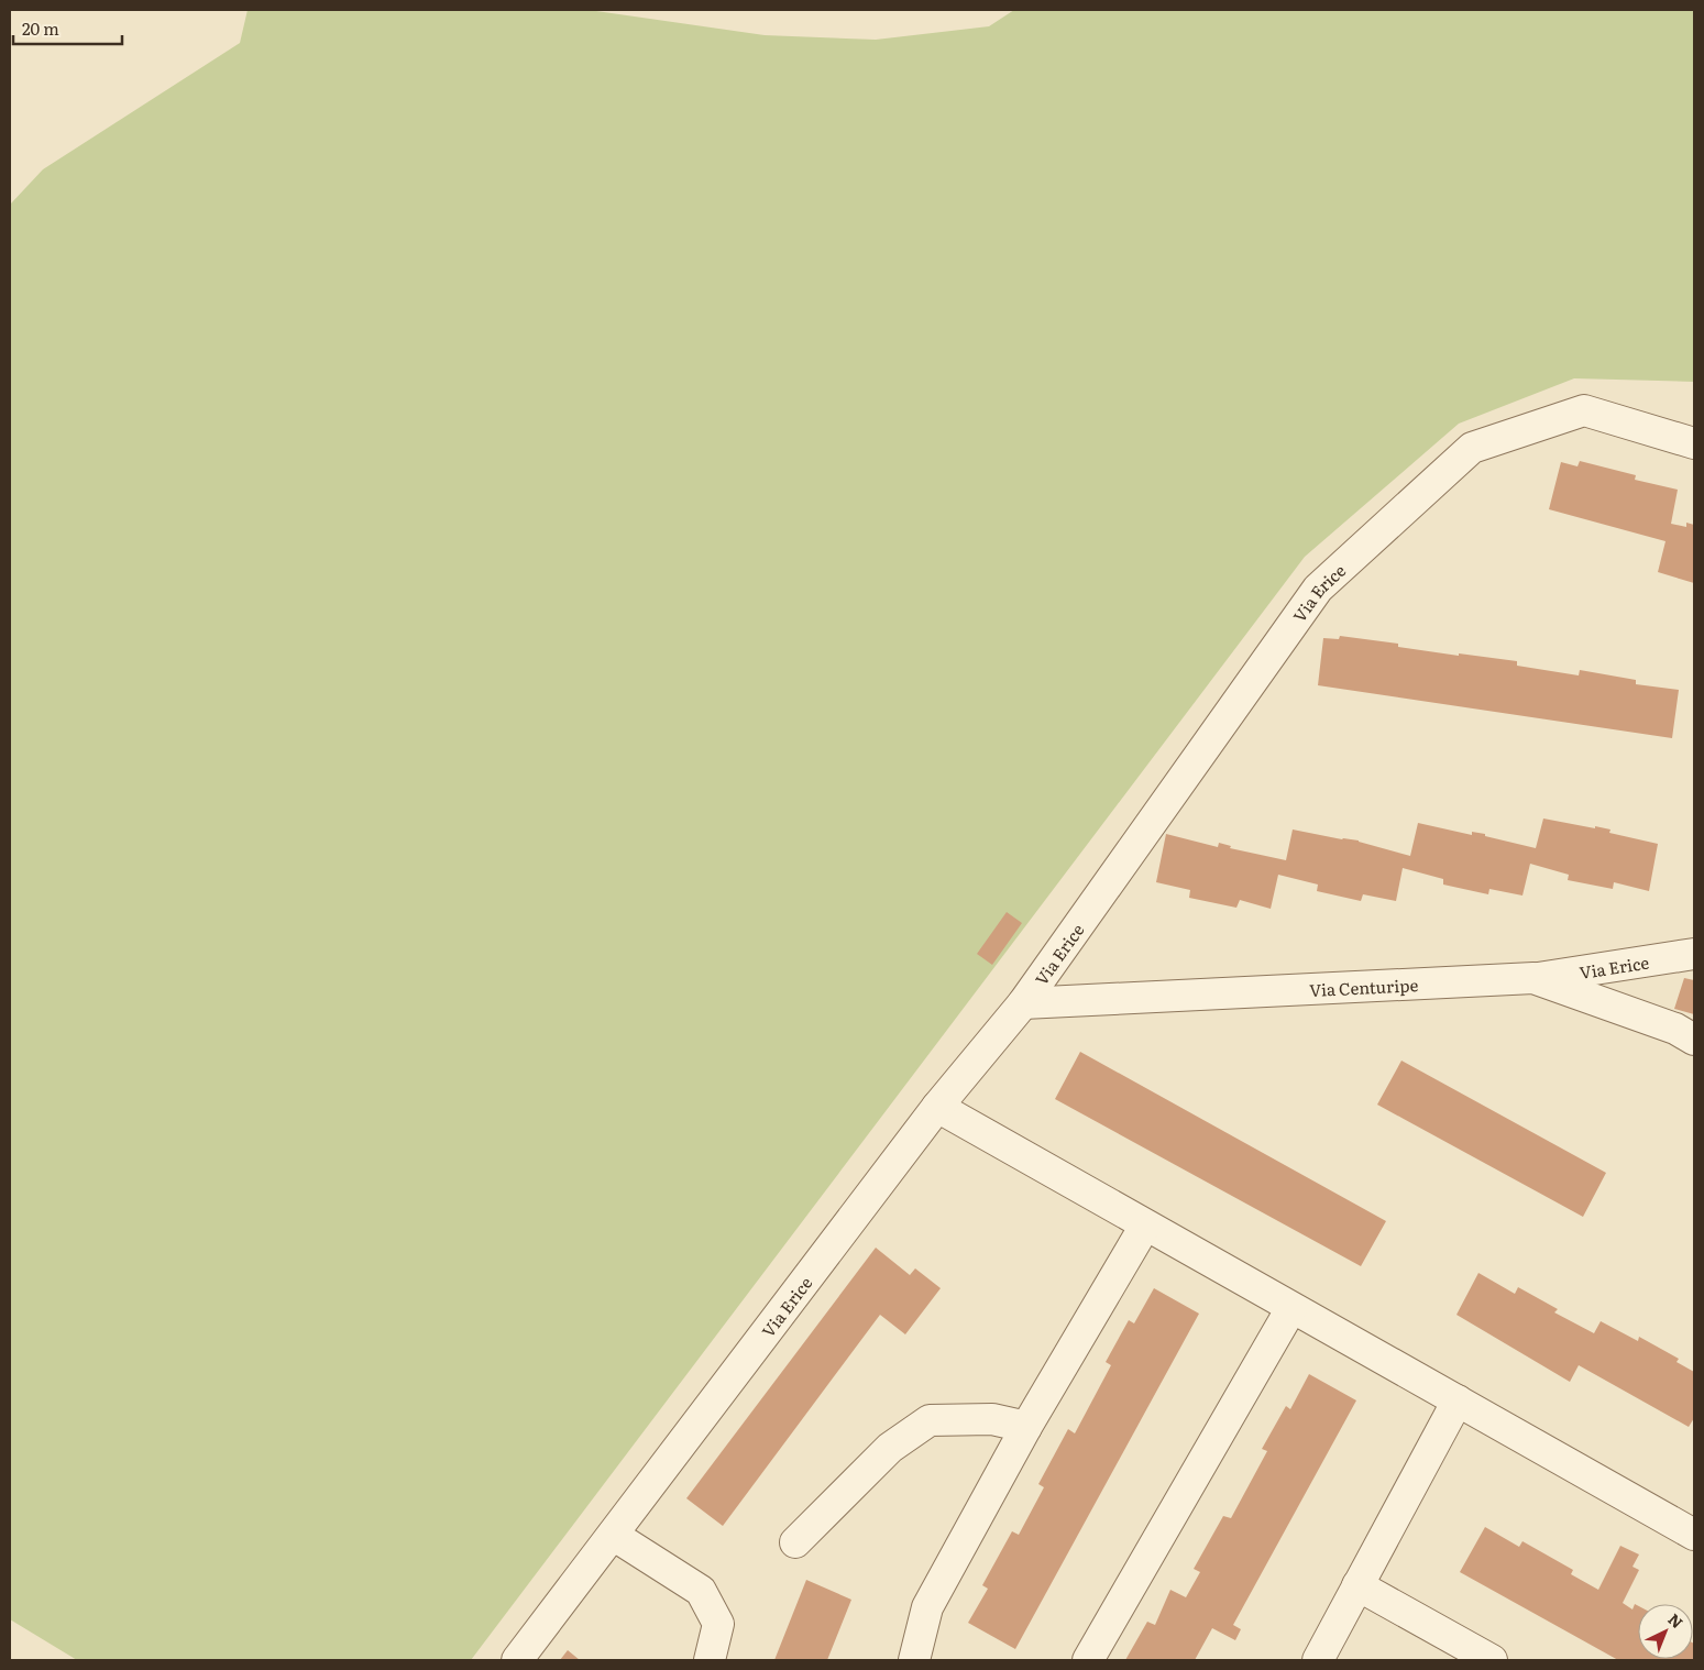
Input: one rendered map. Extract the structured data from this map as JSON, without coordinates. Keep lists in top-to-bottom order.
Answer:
{
  "streets": {
    "street": ["Via Erice", "Via Centuripe"]
  },
  "crossings": [
    ["Via Erice", "Via Centuripe"]
  ],
  "scale_bar": "20 m",
  "north": "top right"
}
